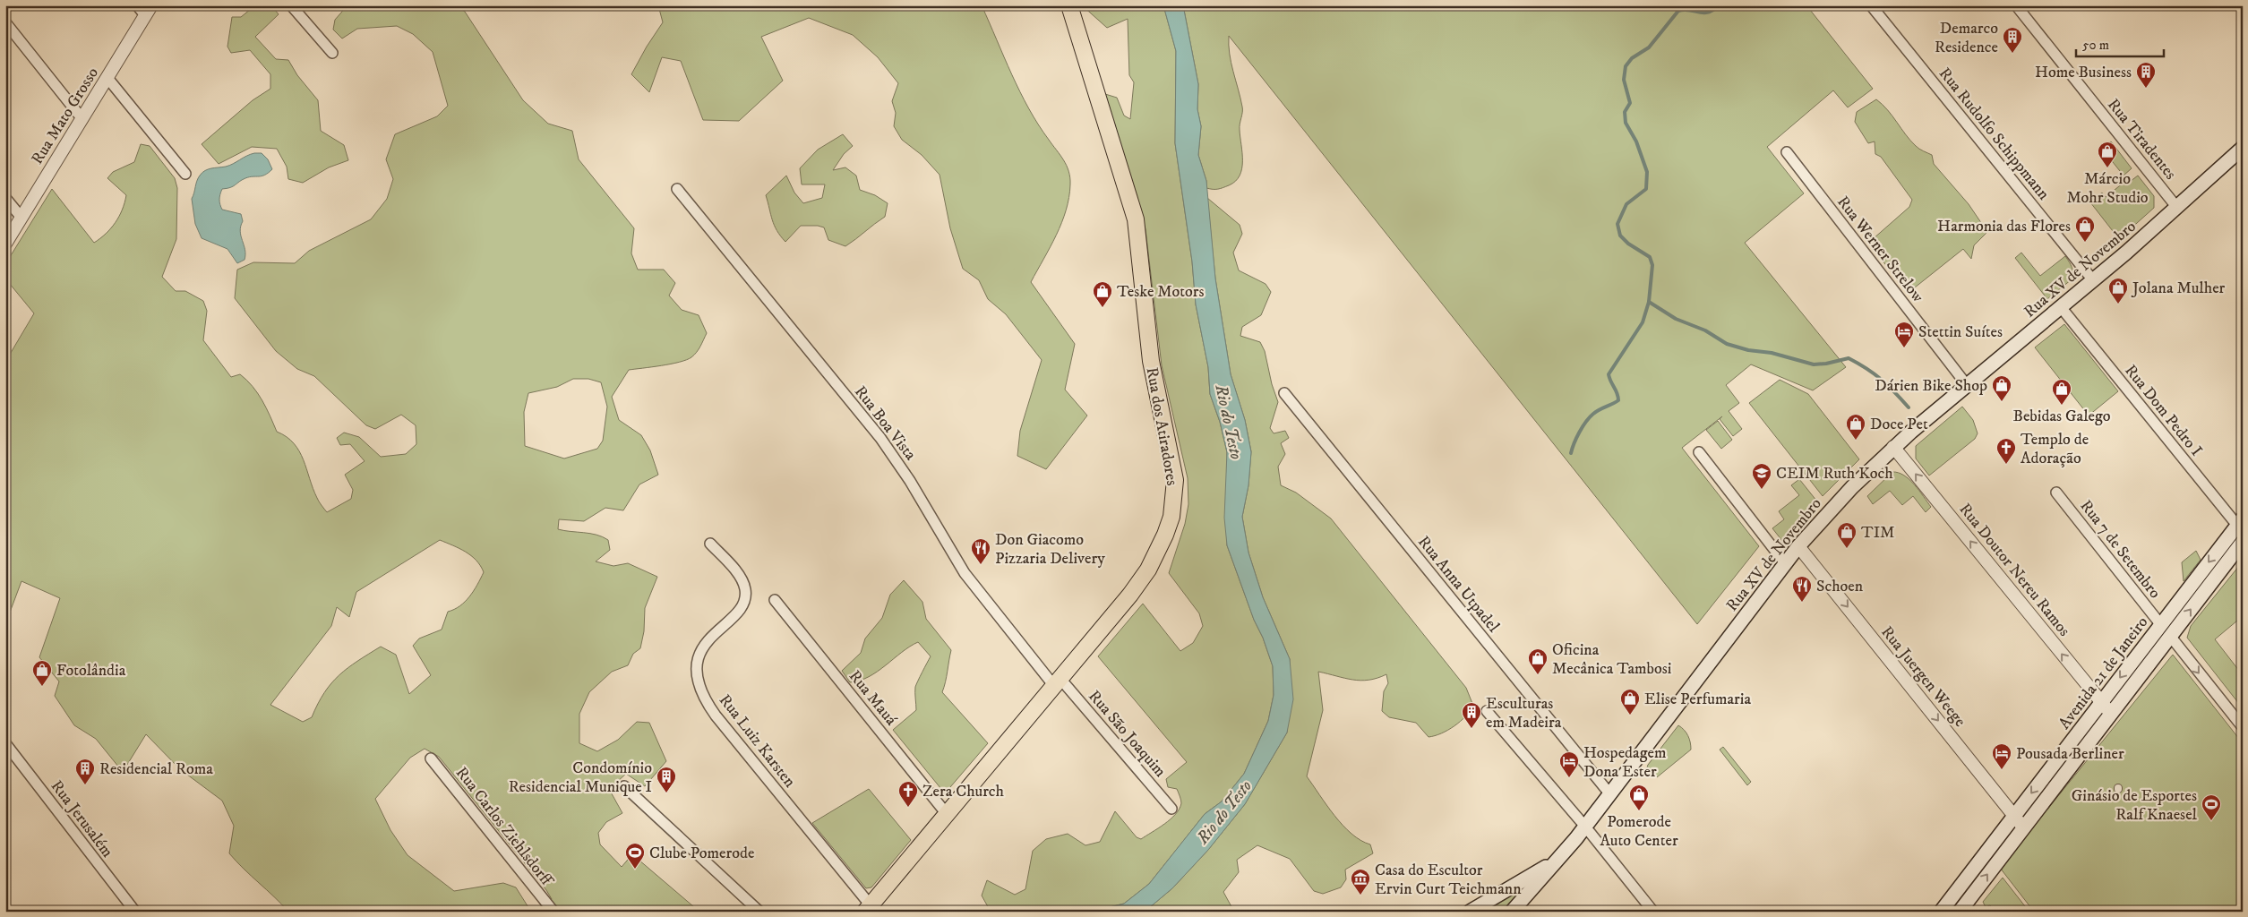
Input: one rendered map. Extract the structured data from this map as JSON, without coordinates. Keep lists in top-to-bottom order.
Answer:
{
  "streets": {
    "main road": ["Rua XV de Novembro", "Rua dos Atiradores", "Avenida 21 de Janeiro"],
    "street": [
      "Rua Mato Grosso",
      "Rua Rudolfo Schippmann",
      "Rua Tiradentes",
      "Rua Werner Strelow",
      "Rua Dom Pedro I",
      "Rua Boa Vista",
      "Rua 7 de Setembro",
      "Rua Doutor Nereu Ramos",
      "Rua Anna Utpadel",
      "Rua Juergen Weege",
      "Rua Mauá",
      "Rua São Joaquim",
      "Rua Luiz Karsten",
      "Rua Jerusalém",
      "Rua Carlos Ziehlsdorff"
    ]
  },
  "crossings": [
    ["Rua Rudolfo Schippmann", "Rua XV de Novembro"],
    ["Rua Tiradentes", "Rua XV de Novembro"],
    ["Rua Werner Strelow", "Rua XV de Novembro"],
    ["Rua XV de Novembro", "Rua Dom Pedro I"],
    ["Rua XV de Novembro", "Rua Doutor Nereu Ramos"],
    ["Rua XV de Novembro", "Rua Anna Utpadel"],
    ["Rua XV de Novembro", "Rua Juergen Weege"],
    ["Rua Dom Pedro I", "Avenida 21 de Janeiro"],
    ["Rua Boa Vista", "Rua dos Atiradores"],
    ["Rua Boa Vista", "Rua São Joaquim"],
    ["Rua dos Atiradores", "Rua Mauá"],
    ["Rua dos Atiradores", "Rua São Joaquim"],
    ["Rua dos Atiradores", "Rua Luiz Karsten"],
    ["Rua 7 de Setembro", "Avenida 21 de Janeiro"],
    ["Rua Doutor Nereu Ramos", "Avenida 21 de Janeiro"],
    ["Avenida 21 de Janeiro", "Rua Juergen Weege"]
  ],
  "one_way": ["Rua Doutor Nereu Ramos", "Rua Juergen Weege"],
  "water": ["Rio do Testo"],
  "places": {
    "building": [
      "Demarco Residence",
      "Home Business",
      "Esculturas em Madeira",
      "Residencial Roma",
      "Condomínio Residencial Munique I"
    ],
    "shop": [
      "Márcio Mohr Studio",
      "Harmonia das Flores",
      "Jolana Mulher",
      "Teske Motors",
      "Dárien Bike Shop",
      "Bebidas Galego",
      "Doce Pet",
      "TIM",
      "Oficina Mecânica Tambosi",
      "Fotolândia",
      "Elise Perfumaria",
      "Pomerode Auto Center"
    ],
    "hotel": ["Stettin Suítes", "Pousada Berliner", "Hospedagem Dona Ester"],
    "church": ["Templo de Adoração", "Zera Church"],
    "school or university": ["CEIM Ruth Koch"],
    "restaurant": ["Don Giacomo Pizzaria Delivery", "Schoen"],
    "sports": ["Ginásio de Esportes Ralf Knaesel", "Clube Pomerode"],
    "museum": ["Casa do Escultor Ervin Curt Teichmann"]
  },
  "scale_bar": "50 m"
}
